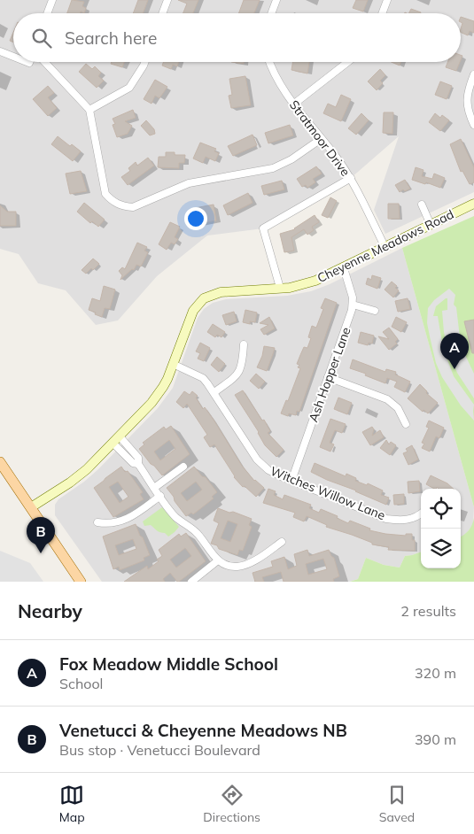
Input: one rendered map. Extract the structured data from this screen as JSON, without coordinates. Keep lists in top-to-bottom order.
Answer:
{
  "streets": {
    "main road": ["Cheyenne Meadows Road"],
    "street": ["Stratmoor Drive", "Ash Hopper Lane", "Witches Willow Lane"]
  },
  "crossings": [
    ["Stratmoor Drive", "Cheyenne Meadows Road"],
    ["Cheyenne Meadows Road", "Ash Hopper Lane"],
    ["Cheyenne Meadows Road", "Witches Willow Lane"],
    ["Ash Hopper Lane", "Witches Willow Lane"]
  ],
  "page": {
    "search": "Search here",
    "pins": ["A", "B"],
    "heading": ["Nearby", "2 results"],
    "list": [
      {
        "mark": "A",
        "name": "Fox Meadow Middle School",
        "note": "School",
        "value": "320 m"
      },
      {
        "mark": "B",
        "name": "Venetucci & Cheyenne Meadows NB",
        "note": "Bus stop · Venetucci Boulevard",
        "value": "390 m"
      }
    ],
    "nav": ["Map", "Directions", "Saved"]
  }
}
